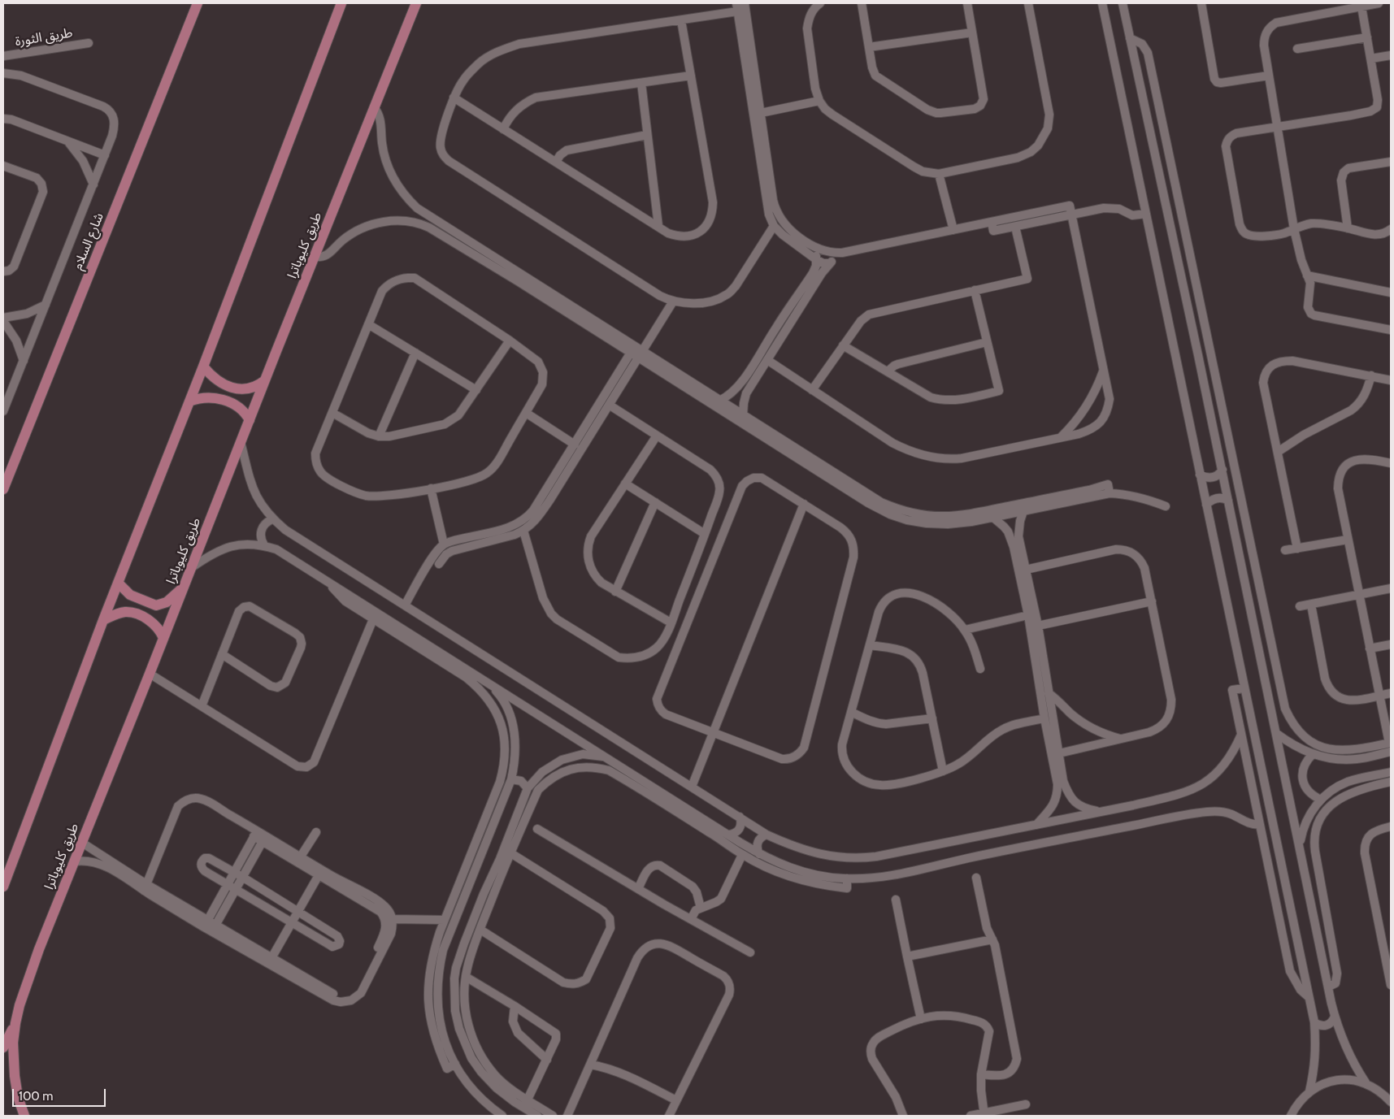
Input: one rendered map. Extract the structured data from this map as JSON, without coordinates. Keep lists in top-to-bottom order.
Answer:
{
  "streets": {
    "main road": ["شارع السلام", "طريق كليوباترا"],
    "street": ["طريق الثورة"]
  },
  "scale_bar": "100 m"
}
